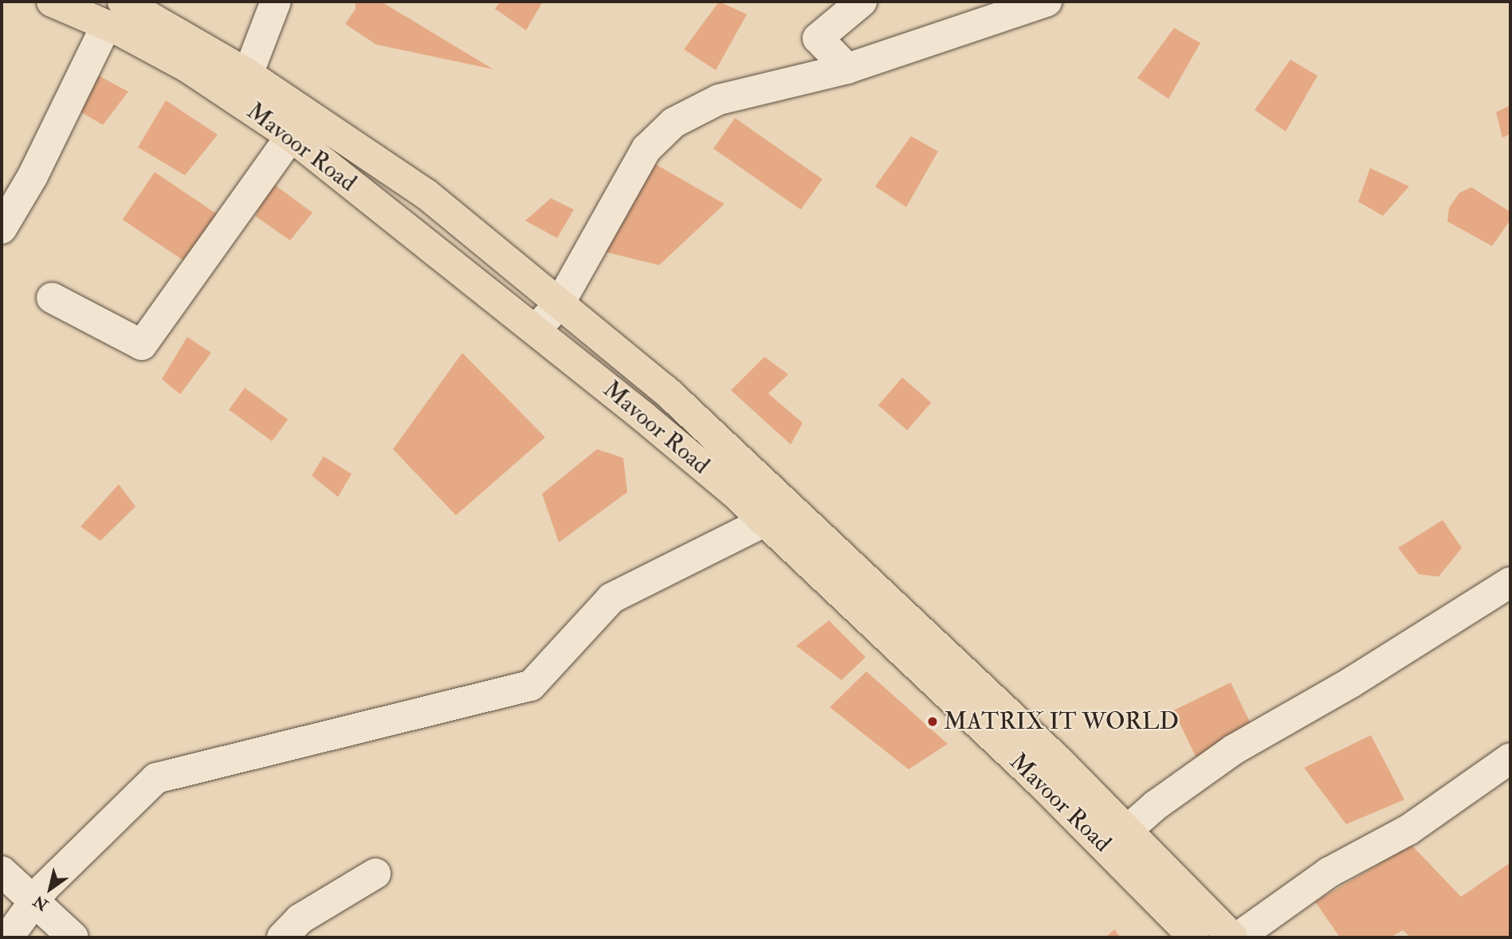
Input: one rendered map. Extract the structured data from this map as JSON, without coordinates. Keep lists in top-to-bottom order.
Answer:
{
  "streets": {
    "main road": ["Mavoor Road"]
  },
  "places": ["MATRIX IT WORLD"],
  "north": "bottom left"
}
